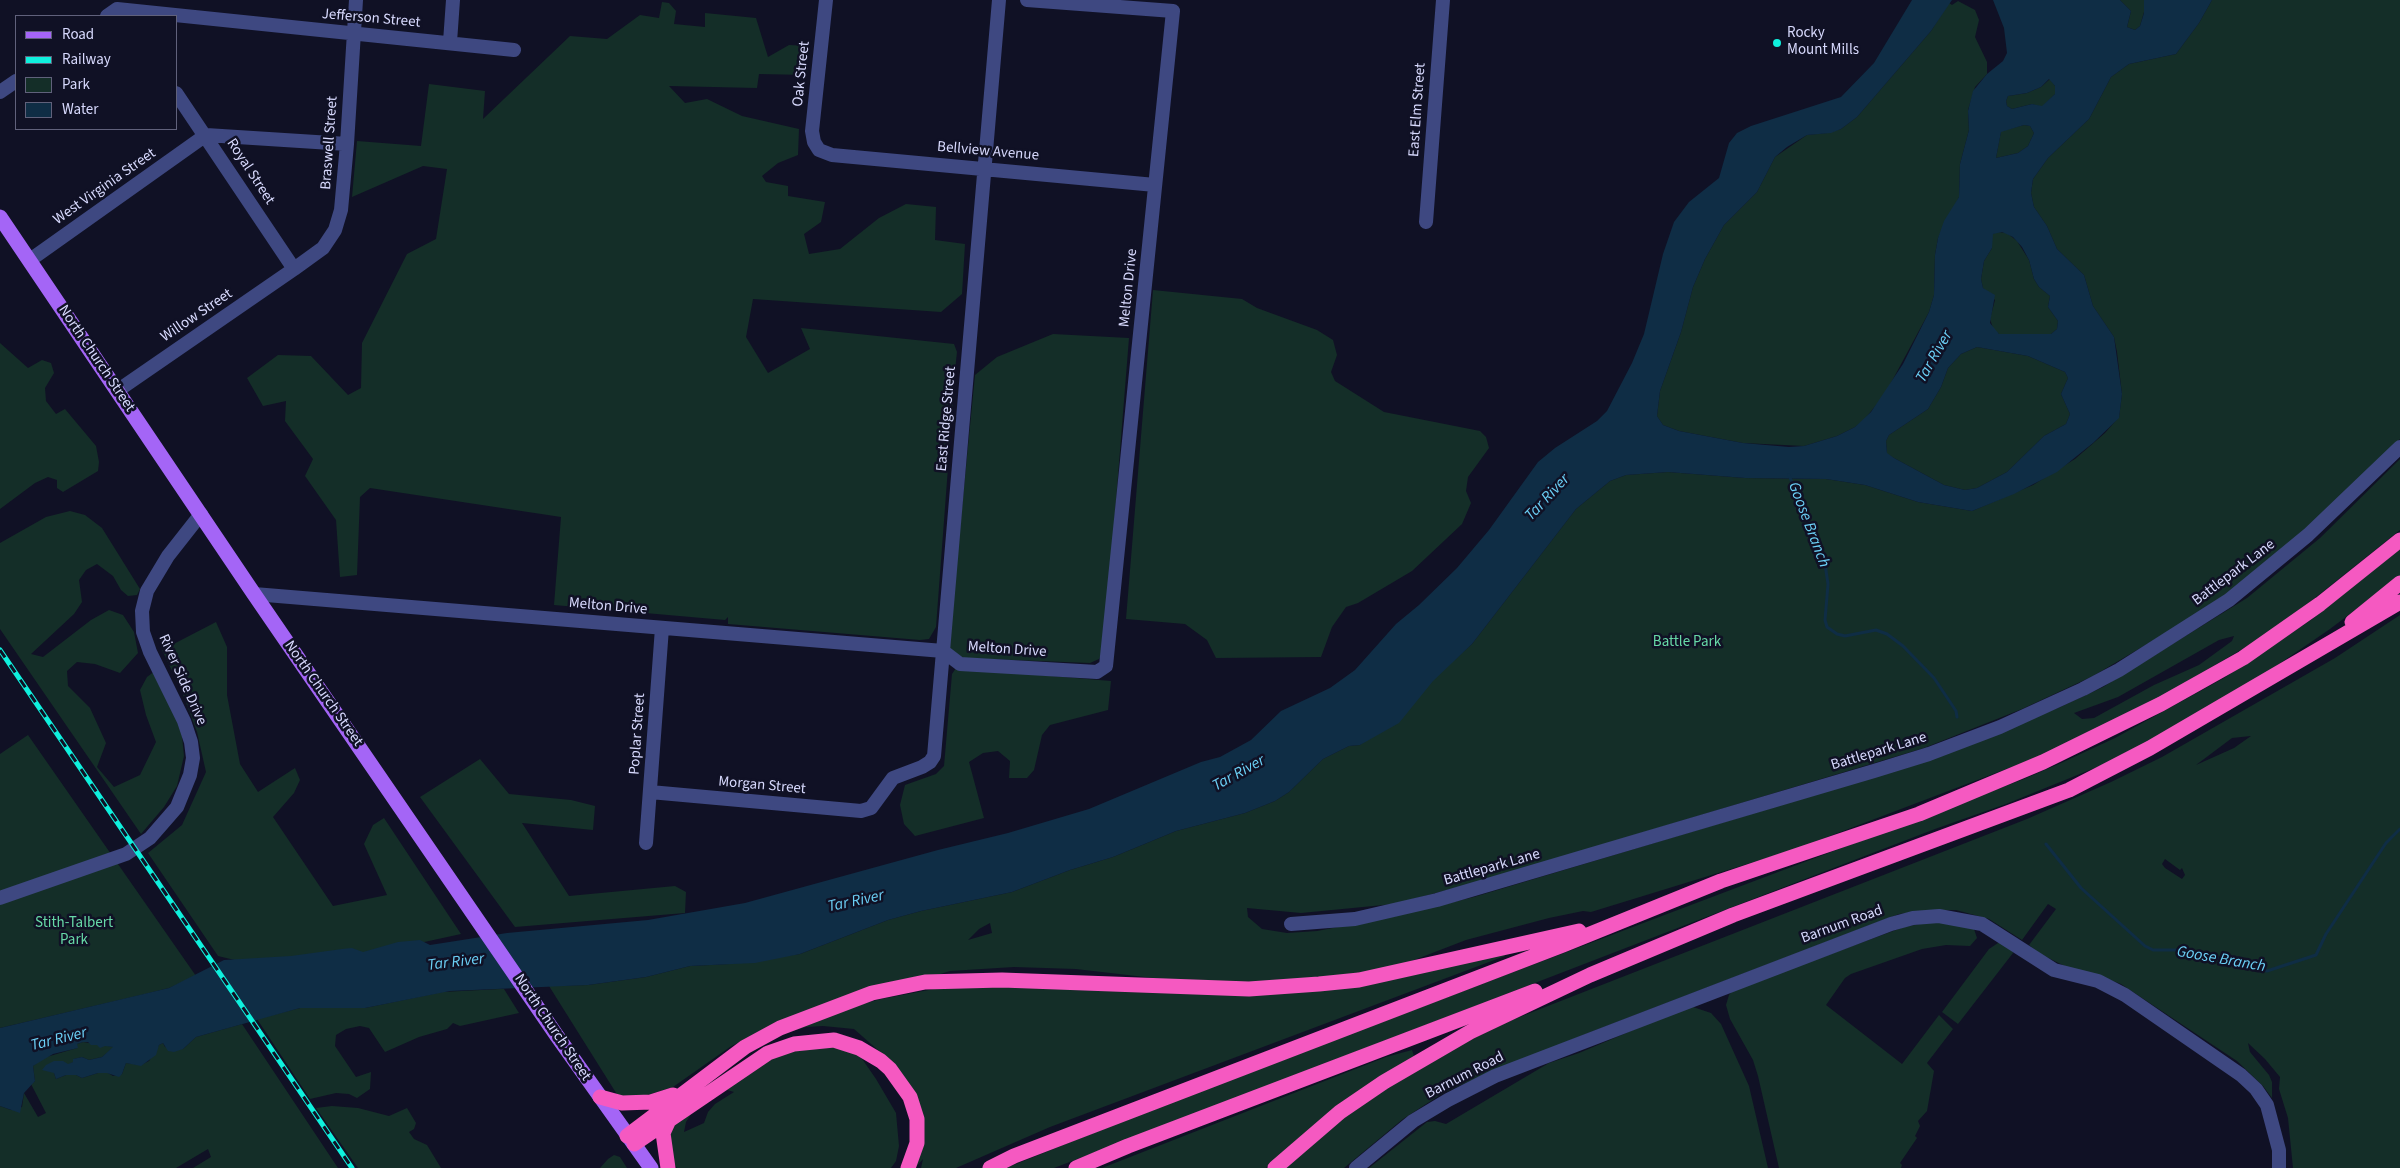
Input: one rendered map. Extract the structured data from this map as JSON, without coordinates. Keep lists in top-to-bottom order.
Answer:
{
  "streets": {
    "main road": ["North Church Street"],
    "street": [
      "Jefferson Street",
      "Oak Street",
      "East Elm Street",
      "Braswell Street",
      "Bellview Avenue",
      "Royal Street",
      "West Virginia Street",
      "Melton Drive",
      "Willow Street",
      "East Ridge Street",
      "Battlepark Lane",
      "River Side Drive",
      "Poplar Street",
      "Morgan Street",
      "Barnum Road"
    ]
  },
  "crossings": [
    ["Jefferson Street", "Braswell Street"],
    ["Oak Street", "Bellview Avenue"],
    ["Braswell Street", "Royal Street"],
    ["Braswell Street", "Willow Street"],
    ["Bellview Avenue", "Melton Drive"],
    ["Bellview Avenue", "East Ridge Street"],
    ["Royal Street", "West Virginia Street"],
    ["Royal Street", "Willow Street"],
    ["West Virginia Street", "North Church Street"],
    ["Melton Drive", "North Church Street"],
    ["Melton Drive", "East Ridge Street"],
    ["Melton Drive", "Poplar Street"],
    ["Willow Street", "North Church Street"],
    ["North Church Street", "River Side Drive"],
    ["East Ridge Street", "Morgan Street"],
    ["Poplar Street", "Morgan Street"]
  ],
  "water": ["Tar River", "Goose Branch"],
  "parks": ["Battle Park", "Stith-Talbert Park"],
  "places": ["Rocky Mount Mills"],
  "legend": [
    "Road",
    "Railway",
    "Park",
    "Water"
  ]
}
